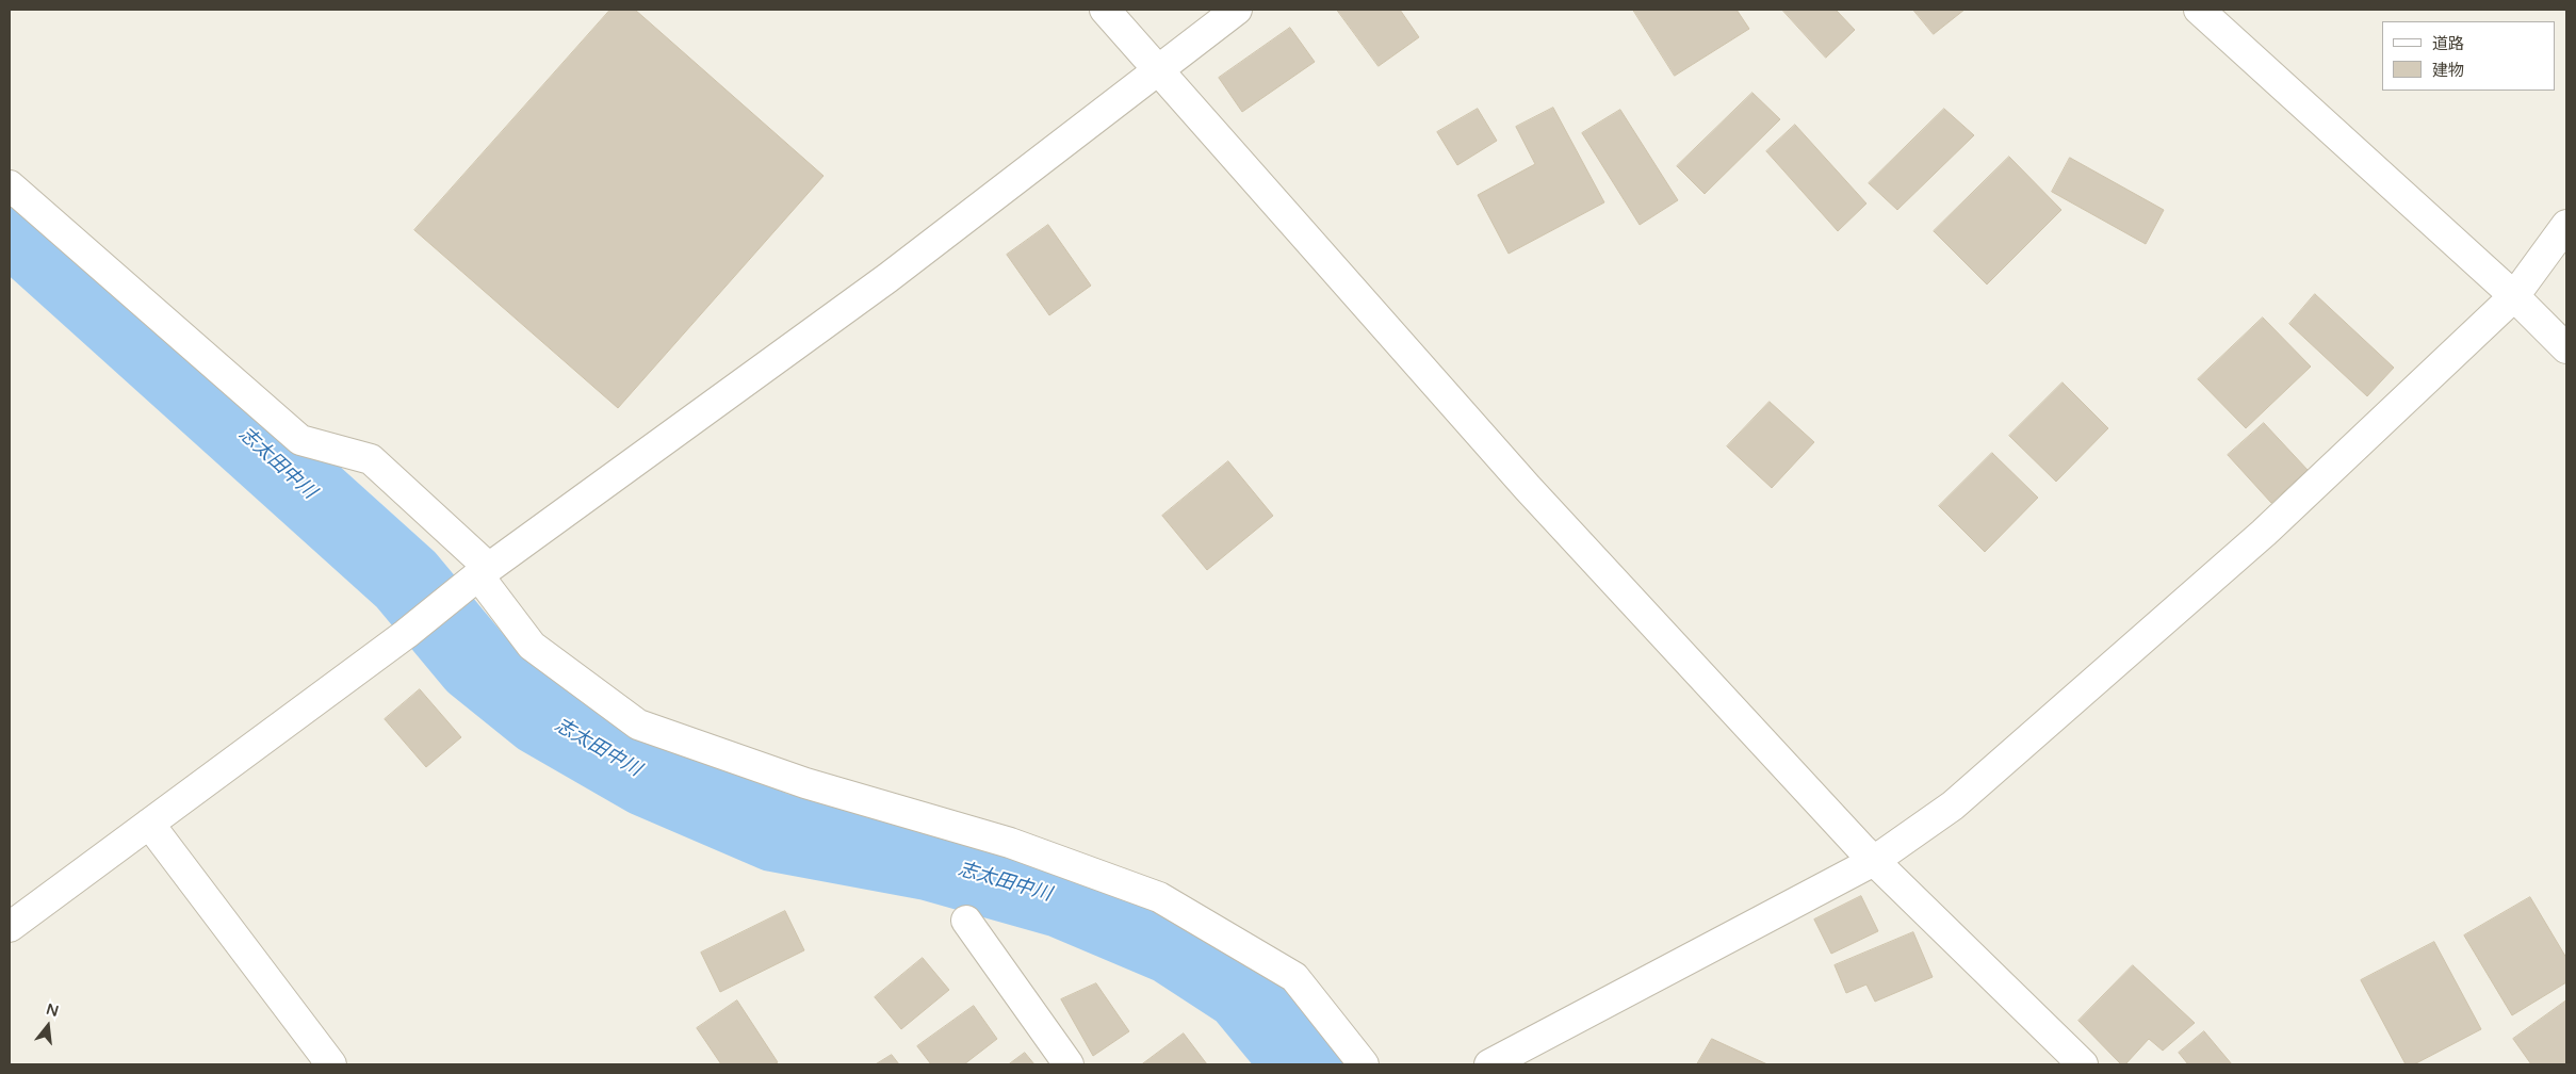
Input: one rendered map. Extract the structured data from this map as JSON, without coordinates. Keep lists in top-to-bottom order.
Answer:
{
  "water": ["志太田中川"],
  "legend": ["道路", "建物"],
  "north": "top"
}
